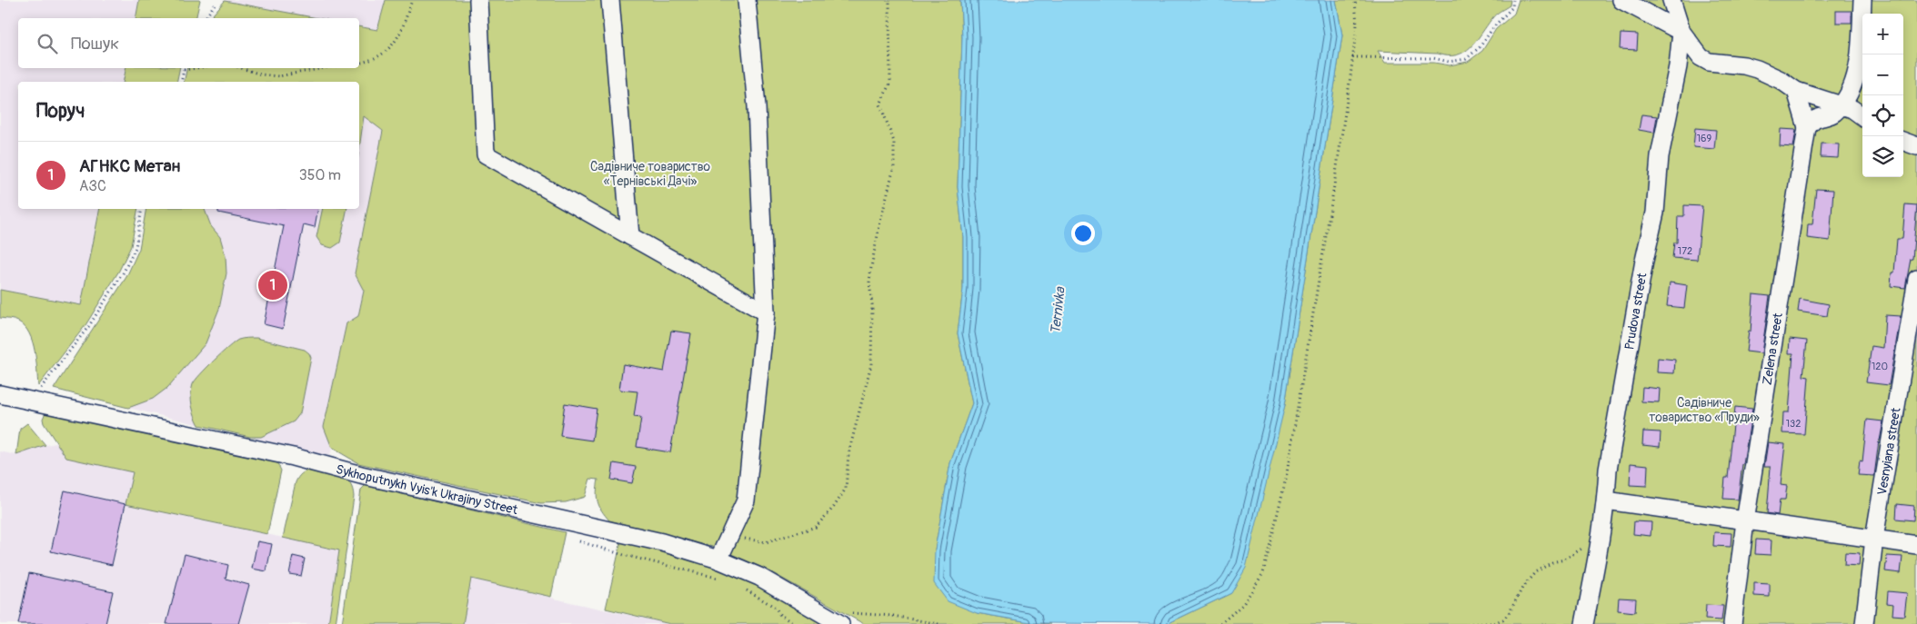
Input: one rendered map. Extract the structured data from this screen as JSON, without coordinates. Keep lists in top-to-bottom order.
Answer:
{
  "streets": {
    "street": [
      "Prudova street",
      "Zelena street",
      "Vesnyiana street",
      "Sykhoputnykh Vyis'k Ukrajiny Street"
    ]
  },
  "water": ["Ternivka"],
  "parks": ["Садівниче товариство «Тернівські Дачі»", "Садівниче товариство «Пруди»"],
  "house_numbers": [
    "169",
    "172",
    "120",
    "132"
  ],
  "page": {
    "map_buttons": ["+", "−"],
    "search": "Пошук",
    "heading": "Поруч",
    "list": [
      {
        "mark": "1",
        "name": "АГНКС Метан",
        "note": "АЗС",
        "value": "350 m"
      }
    ],
    "pins": "1"
  }
}
